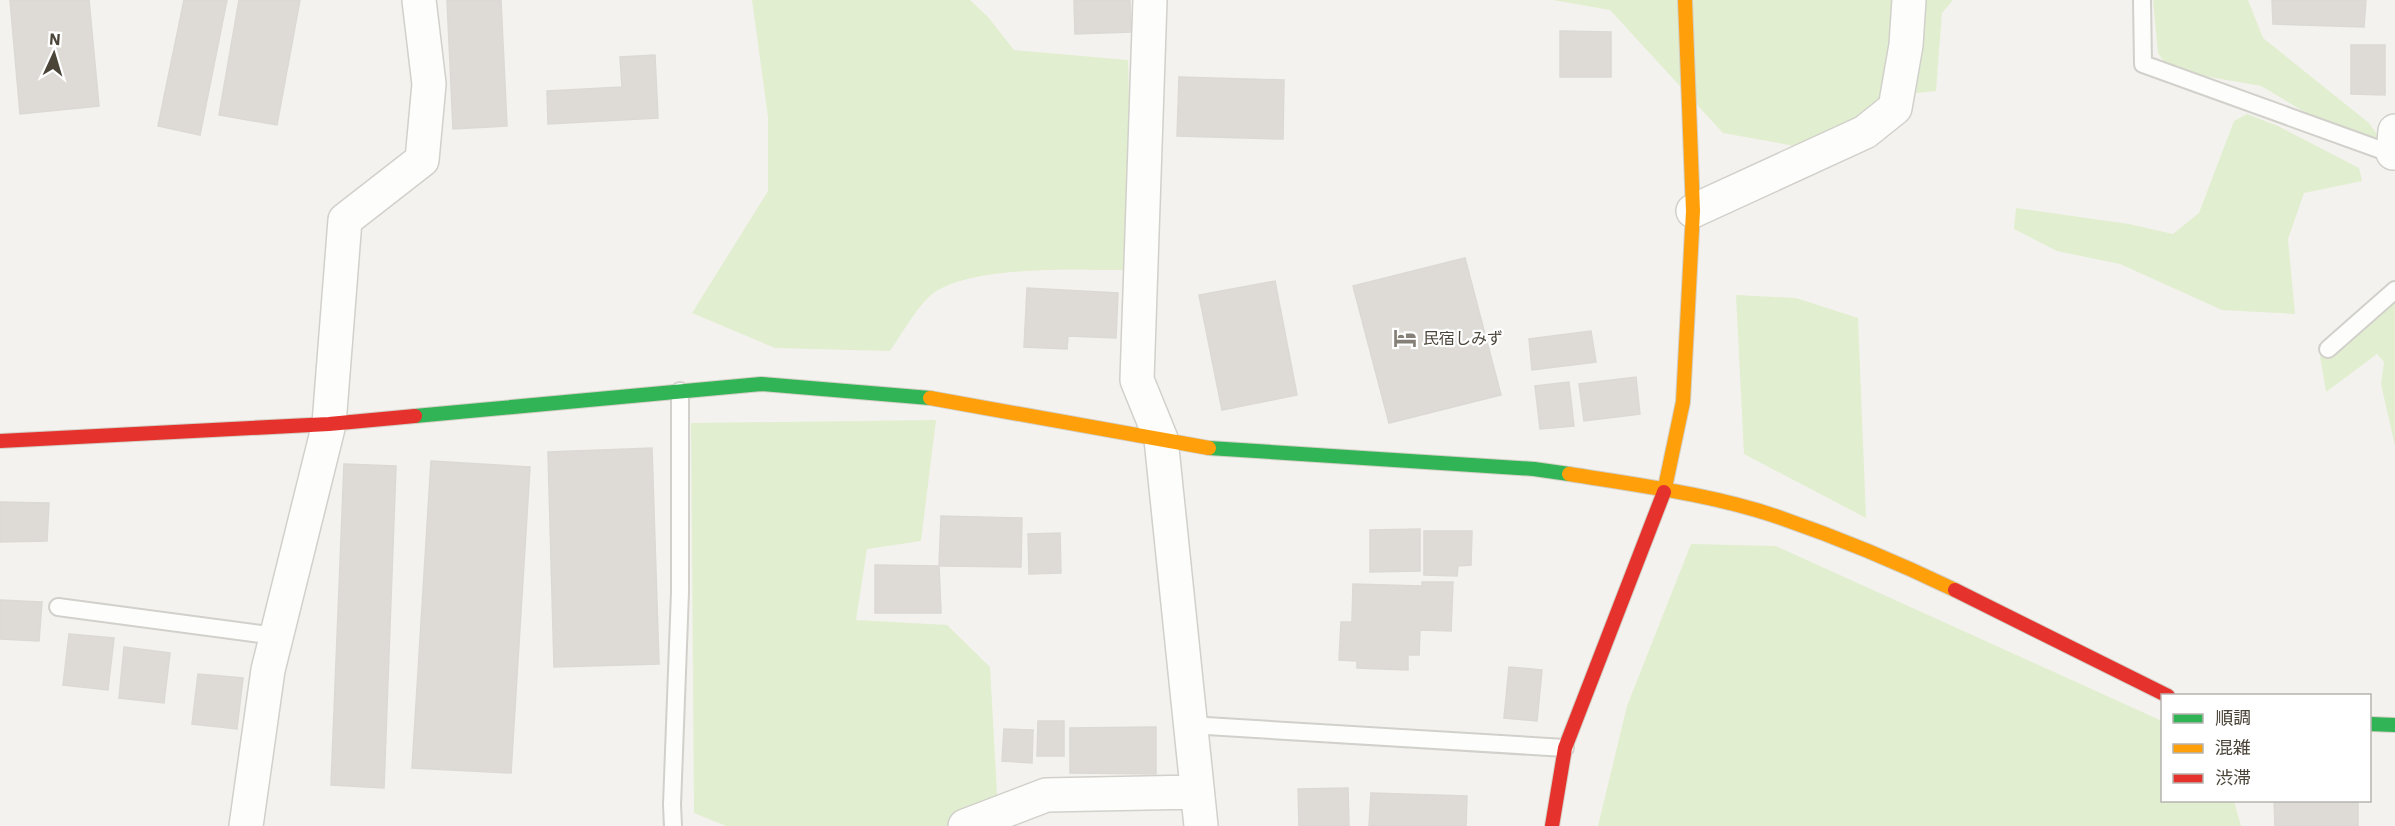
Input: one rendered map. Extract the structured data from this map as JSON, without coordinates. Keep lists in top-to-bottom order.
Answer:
{
  "places": {
    "hotel": ["民宿しみず"]
  },
  "legend": ["順調", "混雑", "渋滞"],
  "north": "top"
}
